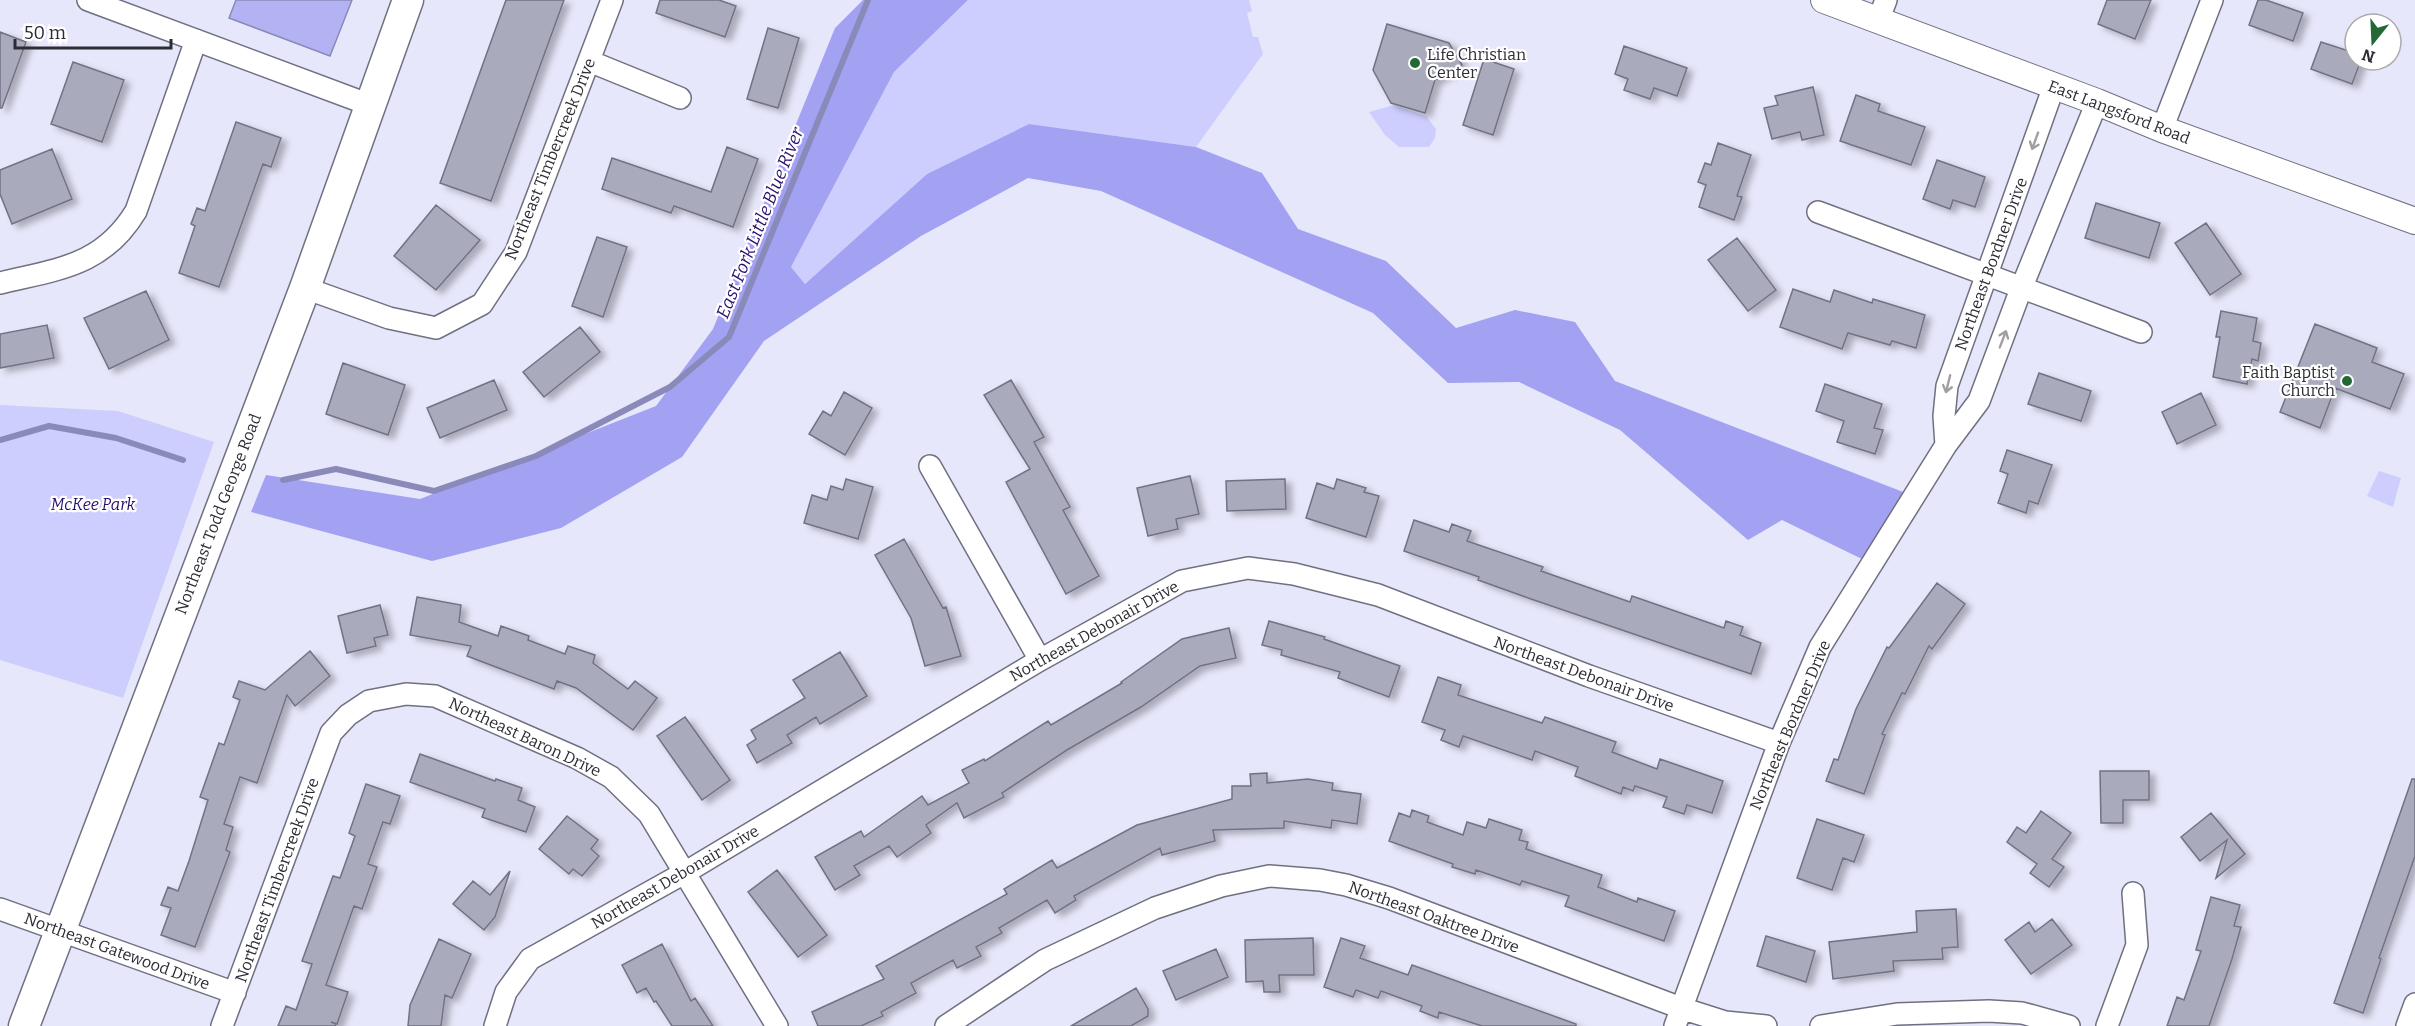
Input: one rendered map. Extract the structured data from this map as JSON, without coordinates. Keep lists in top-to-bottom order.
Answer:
{
  "streets": {
    "main road": ["Northeast Todd George Road"],
    "street": [
      "East Langsford Road",
      "Northeast Timbercreek Drive",
      "Northeast Bordner Drive",
      "Northeast Debonair Drive",
      "Northeast Baron Drive",
      "Northeast Oaktree Drive",
      "Northeast Gatewood Drive"
    ]
  },
  "crossings": [
    ["East Langsford Road", "Northeast Bordner Drive"],
    ["Northeast Timbercreek Drive", "Northeast Todd George Road"],
    ["Northeast Timbercreek Drive", "Northeast Baron Drive"],
    ["Northeast Timbercreek Drive", "Northeast Gatewood Drive"],
    ["Northeast Bordner Drive", "Northeast Debonair Drive"],
    ["Northeast Bordner Drive", "Northeast Oaktree Drive"],
    ["Northeast Todd George Road", "Northeast Gatewood Drive"],
    ["Northeast Debonair Drive", "Northeast Baron Drive"]
  ],
  "water": ["East Fork Little Blue River"],
  "parks": ["McKee Park"],
  "places": ["Life Christian Center", "Faith Baptist Church"],
  "scale_bar": "50 m",
  "north": "bottom"
}
